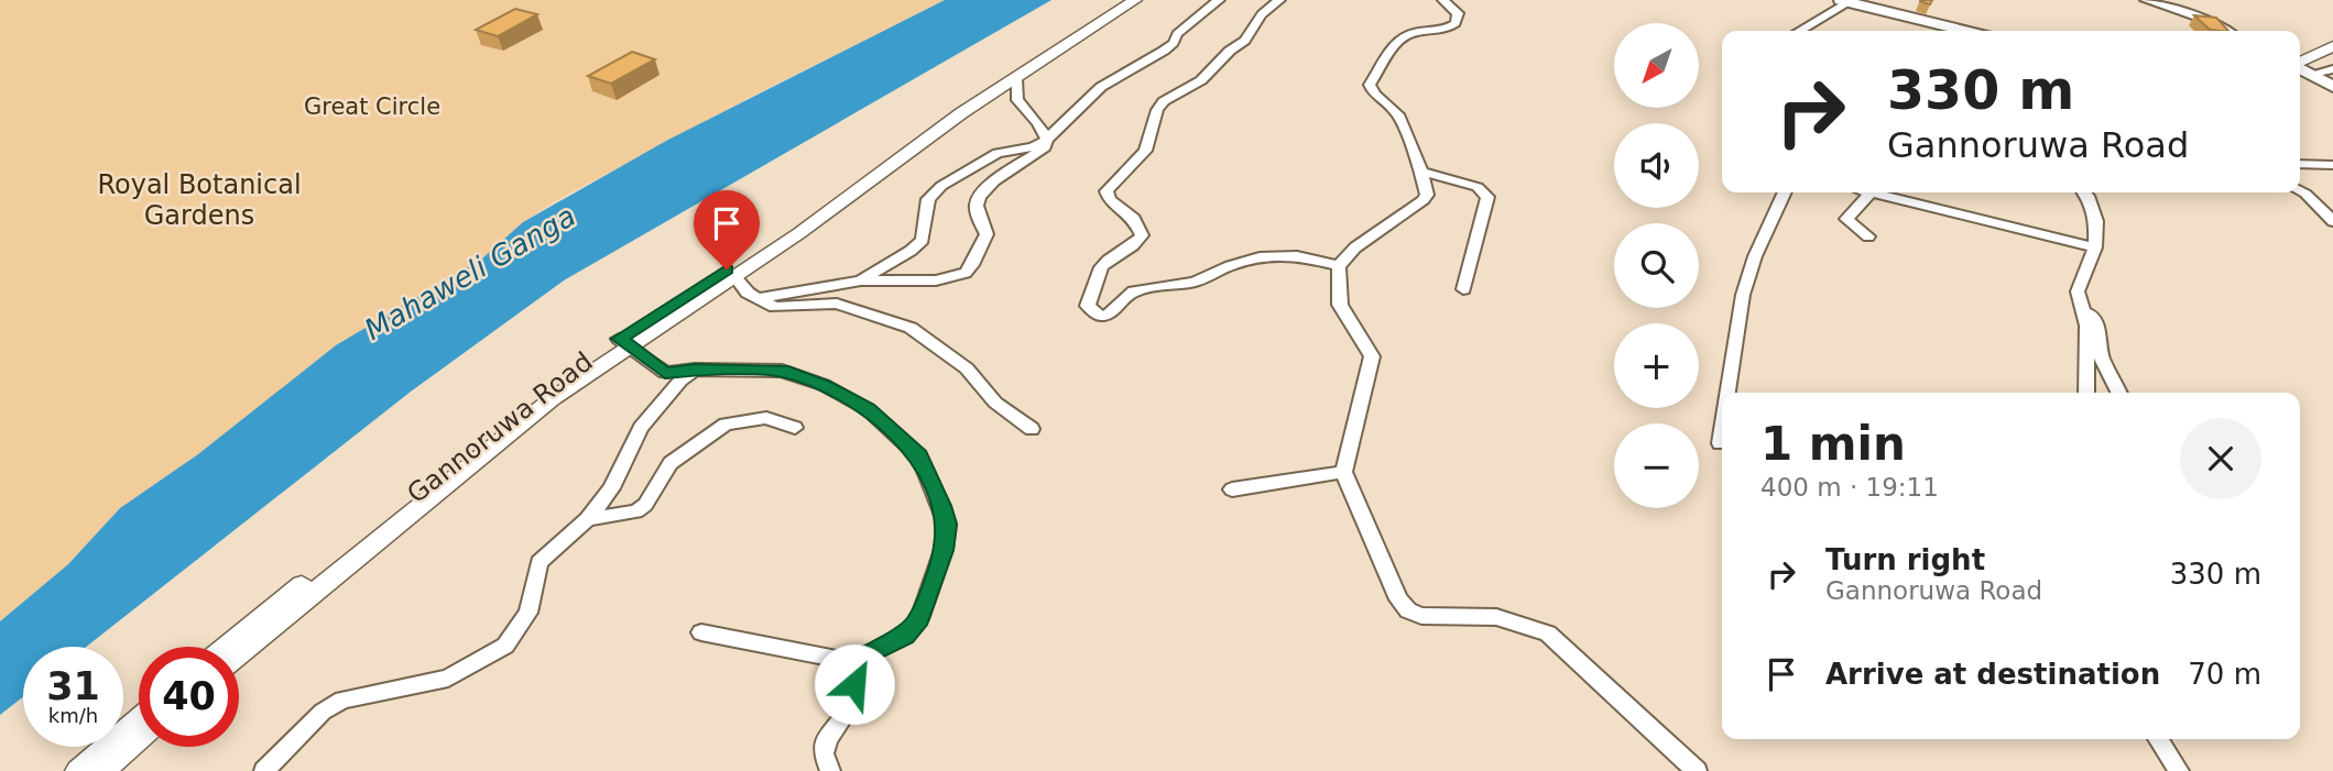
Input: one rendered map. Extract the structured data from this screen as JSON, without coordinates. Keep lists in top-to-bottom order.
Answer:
{
  "streets": {
    "main road": ["Gannoruwa Road"]
  },
  "water": ["Mahaweli Ganga"],
  "parks": ["Great Circle", "Royal Botanical Gardens"],
  "north": "bottom left",
  "page": {
    "map_buttons": ["+", "−"],
    "turn": ["330 m", "Gannoruwa Road"],
    "heading": ["1 min", "400 m · 19:11"],
    "list": [
      {
        "name": "Turn right",
        "note": "Gannoruwa Road",
        "value": "330 m"
      },
      {
        "name": "Arrive at destination",
        "value": "70 m"
      }
    ],
    "speed": "31 km/h",
    "limit": "40"
  }
}
